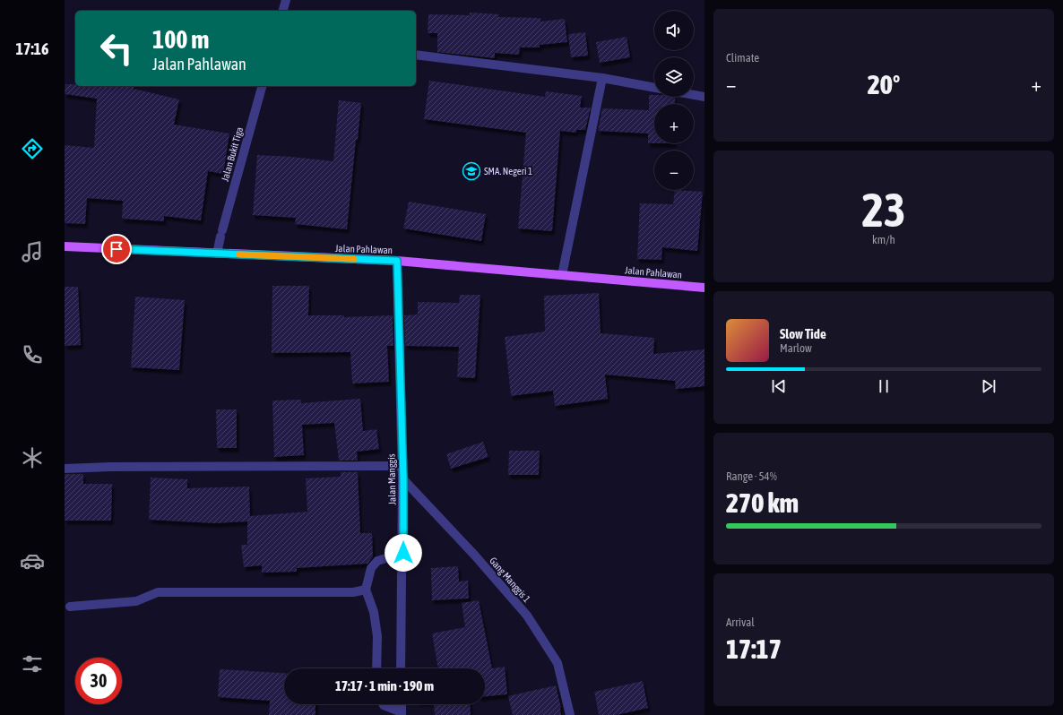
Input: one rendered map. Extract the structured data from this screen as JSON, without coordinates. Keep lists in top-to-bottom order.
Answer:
{
  "streets": {
    "main road": ["Jalan Pahlawan"],
    "street": ["Jalan Bukit Tiga", "Jalan Manggis", "Gang Manggis 1"]
  },
  "crossings": [
    ["Jalan Bukit Tiga", "Jalan Pahlawan"],
    ["Jalan Pahlawan", "Jalan Manggis"],
    ["Jalan Manggis", "Gang Manggis 1"]
  ],
  "places": {
    "school or university": ["SMA. Negeri 1"]
  },
  "page": {
    "tabs": "17:16",
    "tile": [
      "Climate",
      ["23", "km/h"],
      ["Range · 54%", "270 km"],
      ["Arrival", "17:17"]
    ],
    "map_buttons": ["+", "−"],
    "turn": ["100 m", "Jalan Pahlawan"],
    "heat": ["−", "20°", "+"],
    "song": ["Slow Tide", "Marlow"],
    "limit": "30",
    "trip": "17:17 · 1 min · 190 m"
  }
}
